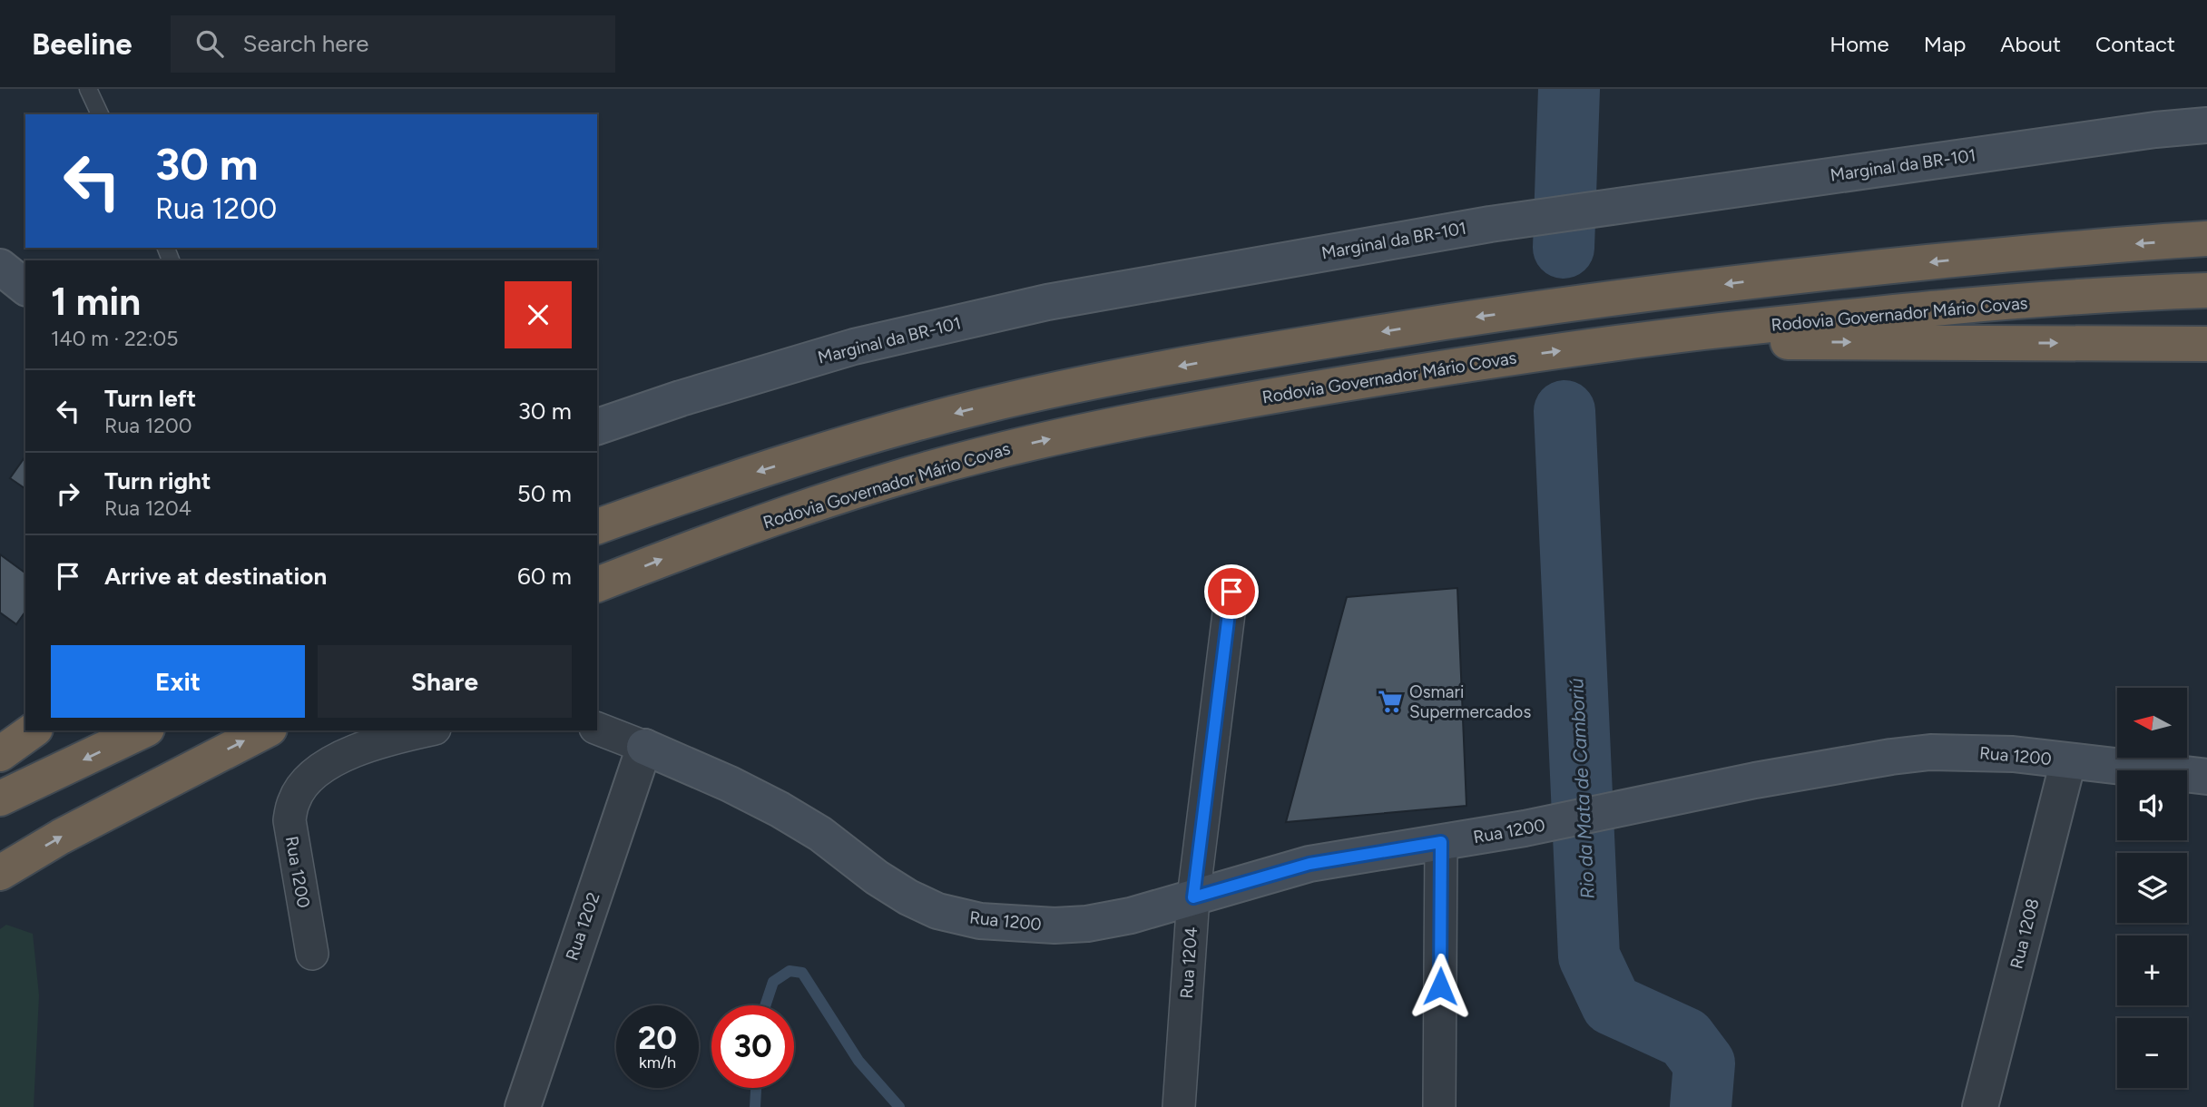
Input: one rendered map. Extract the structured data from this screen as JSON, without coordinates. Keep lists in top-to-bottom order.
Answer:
{
  "streets": {
    "highway": ["Rodovia Governador Mário Covas"],
    "main road": ["Marginal da BR-101", "Rua 1200"],
    "street": ["Rua 1202", "Rua 1208", "Rua 1204"]
  },
  "crossings": [
    ["Rua 1200", "Rua 1202"],
    ["Rua 1200", "Rua 1208"],
    ["Rua 1200", "Rua 1204"]
  ],
  "water": ["Rio da Mata de Camboriú"],
  "places": {
    "supermarket": ["Osmari Supermercados"]
  },
  "north": "left",
  "page": {
    "header": "Beeline",
    "search": "Search here",
    "nav": [
      "Home",
      "Map",
      "About",
      "Contact"
    ],
    "turn": ["30 m", "Rua 1200"],
    "heading": ["1 min", "140 m · 22:05"],
    "list": [
      {
        "name": "Turn left",
        "note": "Rua 1200",
        "value": "30 m"
      },
      {
        "name": "Turn right",
        "note": "Rua 1204",
        "value": "50 m"
      },
      {
        "name": "Arrive at destination",
        "value": "60 m"
      }
    ],
    "buttons": ["Exit", "Share"],
    "map_buttons": ["+", "−"],
    "speed": "20 km/h",
    "limit": "30"
  }
}
